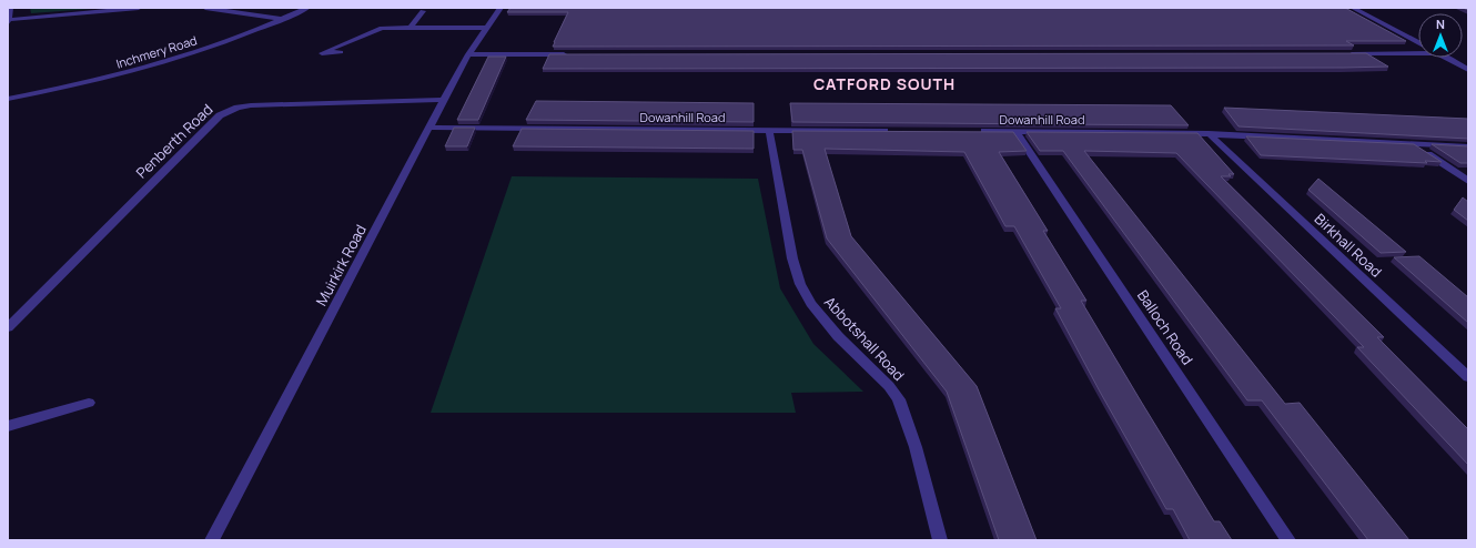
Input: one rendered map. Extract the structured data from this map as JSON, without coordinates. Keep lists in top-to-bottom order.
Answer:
{
  "streets": {
    "street": [
      "Inchmery Road",
      "Dowanhill Road",
      "Penberth Road",
      "Birkhall Road",
      "Muirkirk Road",
      "Balloch Road",
      "Abbotshall Road"
    ]
  },
  "crossings": [
    ["Dowanhill Road", "Birkhall Road"],
    ["Dowanhill Road", "Muirkirk Road"],
    ["Dowanhill Road", "Balloch Road"],
    ["Dowanhill Road", "Abbotshall Road"],
    ["Penberth Road", "Muirkirk Road"]
  ],
  "districts": ["CATFORD SOUTH"],
  "north": "top"
}
